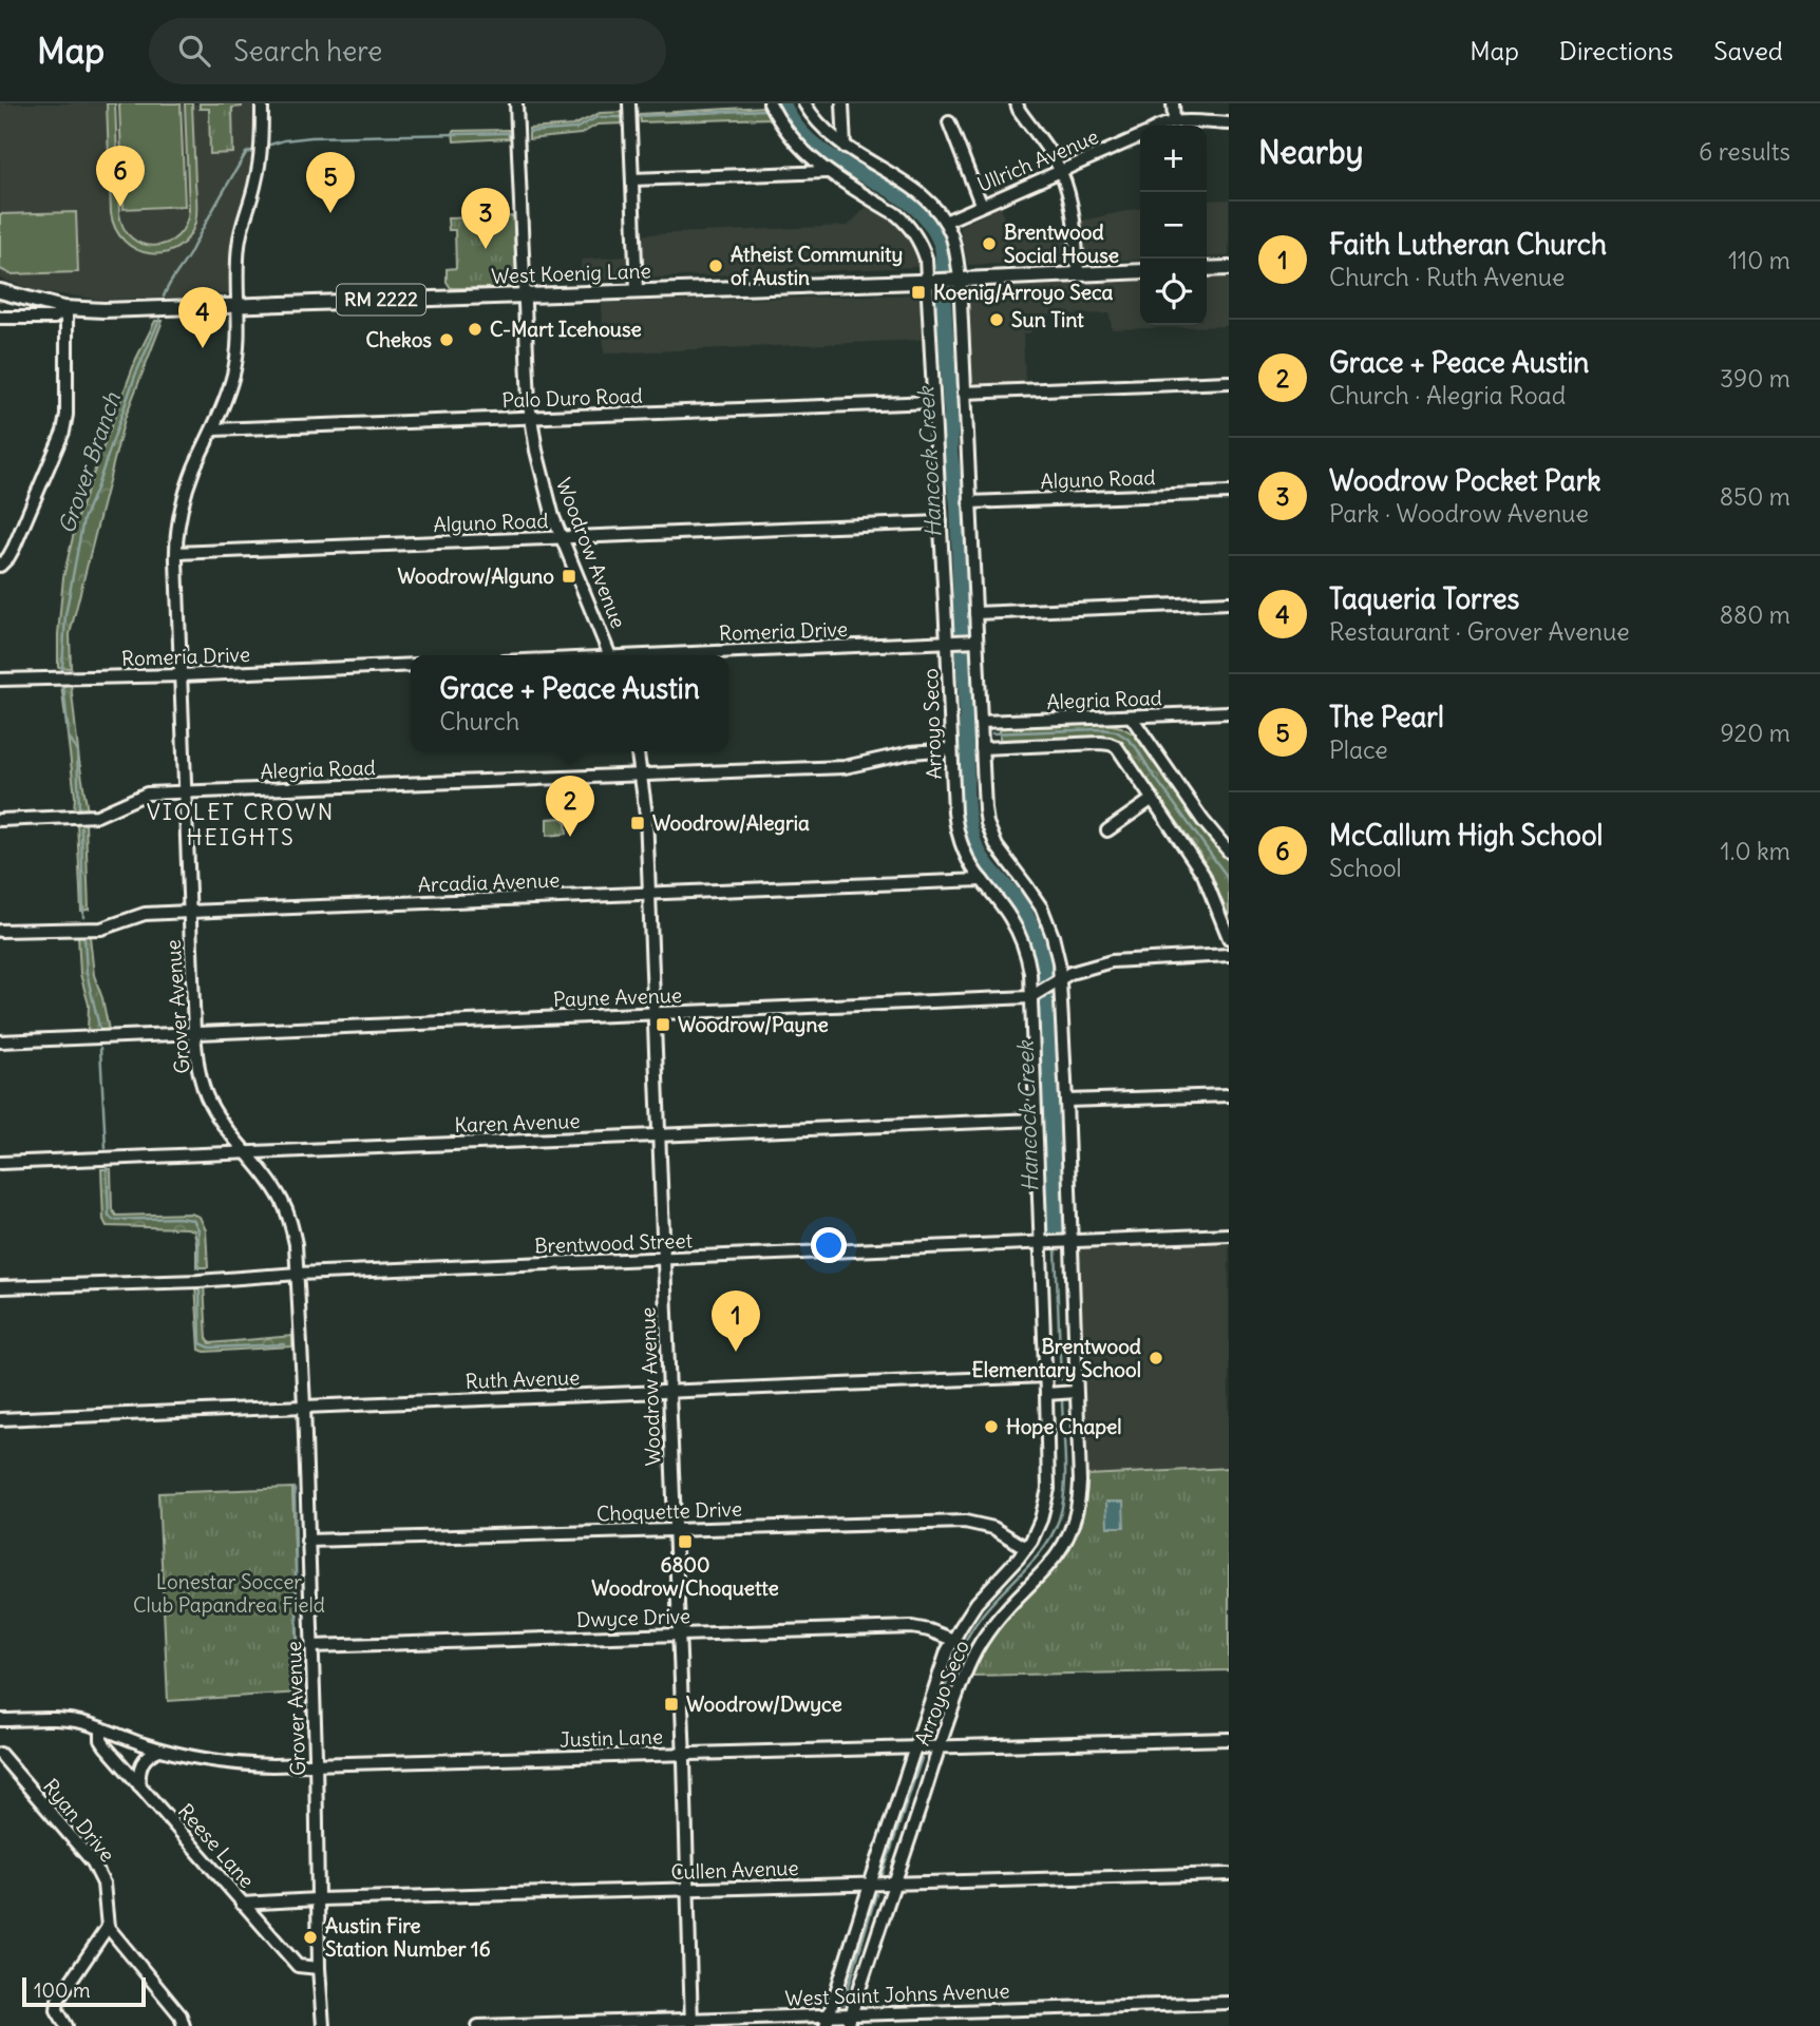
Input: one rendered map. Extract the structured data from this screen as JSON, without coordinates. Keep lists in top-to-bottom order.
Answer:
{
  "streets": {
    "main road": ["West Koenig Lane", "RM 2222"],
    "street": [
      "Ullrich Avenue",
      "Palo Duro Road",
      "Alguno Road",
      "Woodrow Avenue",
      "Romeria Drive",
      "Alegria Road",
      "Arroyo Seco",
      "Arcadia Avenue",
      "Payne Avenue",
      "Grover Avenue",
      "Karen Avenue",
      "Brentwood Street",
      "Ruth Avenue",
      "Choquette Drive",
      "Dwyce Drive",
      "Justin Lane",
      "Ryan Drive",
      "Reese Lane",
      "Cullen Avenue",
      "West Saint Johns Avenue"
    ]
  },
  "crossings": [
    ["Ullrich Avenue", "Arroyo Seco"],
    ["West Koenig Lane", "Woodrow Avenue"],
    ["West Koenig Lane", "Arroyo Seco"],
    ["West Koenig Lane", "Grover Avenue"],
    ["Palo Duro Road", "Woodrow Avenue"],
    ["Palo Duro Road", "Arroyo Seco"],
    ["Palo Duro Road", "Grover Avenue"],
    ["Alguno Road", "Woodrow Avenue"],
    ["Alguno Road", "Arroyo Seco"],
    ["Alguno Road", "Grover Avenue"],
    ["Woodrow Avenue", "Alegria Road"],
    ["Woodrow Avenue", "Arcadia Avenue"],
    ["Woodrow Avenue", "Payne Avenue"],
    ["Woodrow Avenue", "Karen Avenue"],
    ["Woodrow Avenue", "Brentwood Street"],
    ["Woodrow Avenue", "Ruth Avenue"],
    ["Woodrow Avenue", "Choquette Drive"],
    ["Woodrow Avenue", "Dwyce Drive"],
    ["Woodrow Avenue", "Justin Lane"],
    ["Woodrow Avenue", "Cullen Avenue"],
    ["Woodrow Avenue", "West Saint Johns Avenue"],
    ["Romeria Drive", "Arroyo Seco"],
    ["Romeria Drive", "Grover Avenue"],
    ["Alegria Road", "Arroyo Seco"],
    ["Alegria Road", "Grover Avenue"],
    ["Arroyo Seco", "Arcadia Avenue"],
    ["Arroyo Seco", "Payne Avenue"],
    ["Arroyo Seco", "Karen Avenue"],
    ["Arroyo Seco", "Brentwood Street"],
    ["Arroyo Seco", "Ruth Avenue"],
    ["Arroyo Seco", "Choquette Drive"],
    ["Arroyo Seco", "Dwyce Drive"],
    ["Arroyo Seco", "Justin Lane"],
    ["Arroyo Seco", "Cullen Avenue"],
    ["Arroyo Seco", "West Saint Johns Avenue"],
    ["Arcadia Avenue", "Grover Avenue"],
    ["Payne Avenue", "Grover Avenue"],
    ["Grover Avenue", "Karen Avenue"],
    ["Grover Avenue", "Brentwood Street"],
    ["Grover Avenue", "Ruth Avenue"],
    ["Grover Avenue", "Choquette Drive"],
    ["Grover Avenue", "Dwyce Drive"],
    ["Grover Avenue", "Justin Lane"],
    ["Grover Avenue", "Reese Lane"],
    ["Grover Avenue", "Cullen Avenue"],
    ["Justin Lane", "Reese Lane"],
    ["Reese Lane", "Cullen Avenue"]
  ],
  "districts": ["VIOLET CROWN HEIGHTS"],
  "water": ["Hancock Creek", "Grover Branch"],
  "parks": ["Lonestar Soccer Club Papandrea Field"],
  "places": {
    "other": [
      "Brentwood Social House",
      "Atheist Community of Austin",
      "Sun Tint",
      "C-Mart Icehouse",
      "Chekos",
      "Brentwood Elementary School",
      "Hope Chapel",
      "Austin Fire Station Number 16"
    ],
    "transit": [
      "Koenig/Arroyo Seca",
      "Woodrow/Alguno",
      "Woodrow/Alegria",
      "Woodrow/Payne",
      "6800 Woodrow/Choquette",
      "Woodrow/Dwyce"
    ]
  },
  "scale_bar": "100 m",
  "page": {
    "header": "Map",
    "search": "Search here",
    "nav": ["Map", "Directions", "Saved"],
    "heading": ["Nearby", "6 results"],
    "map_buttons": ["+", "−"],
    "pins": [
      "6",
      "5",
      "3",
      "4",
      "2",
      "1"
    ],
    "list": [
      {
        "mark": "1",
        "name": "Faith Lutheran Church",
        "note": "Church · Ruth Avenue",
        "value": "110 m"
      },
      {
        "mark": "2",
        "name": "Grace + Peace Austin",
        "note": "Church · Alegria Road",
        "value": "390 m"
      },
      {
        "mark": "3",
        "name": "Woodrow Pocket Park",
        "note": "Park · Woodrow Avenue",
        "value": "850 m"
      },
      {
        "mark": "4",
        "name": "Taqueria Torres",
        "note": "Restaurant · Grover Avenue",
        "value": "880 m"
      },
      {
        "mark": "5",
        "name": "The Pearl",
        "note": "Place",
        "value": "920 m"
      },
      {
        "mark": "6",
        "name": "McCallum High School",
        "note": "School",
        "value": "1.0 km"
      }
    ],
    "popup": ["Grace + Peace Austin", "Church"],
    "scale": "100 m"
  }
}
